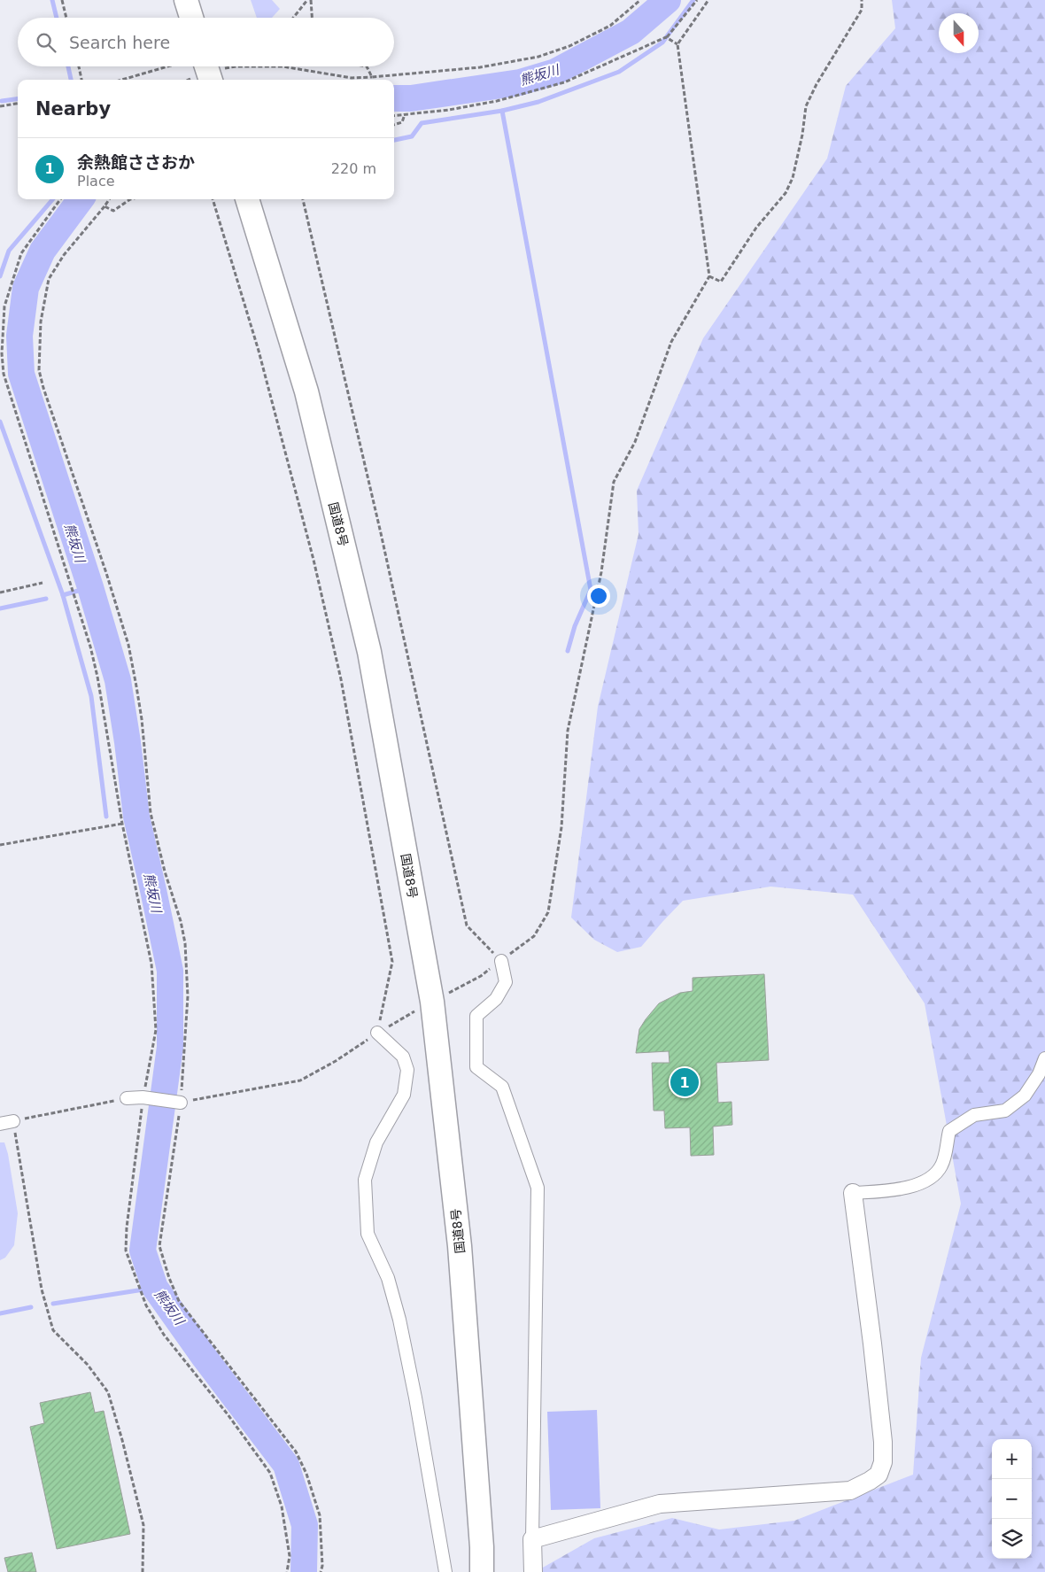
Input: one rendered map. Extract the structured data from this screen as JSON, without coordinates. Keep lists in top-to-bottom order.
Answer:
{
  "streets": {
    "highway": ["国道8号"]
  },
  "water": ["熊坂川"],
  "north": "bottom",
  "page": {
    "search": "Search here",
    "heading": "Nearby",
    "list": [
      {
        "mark": "1",
        "name": "余熱館ささおか",
        "note": "Place",
        "value": "220 m"
      }
    ],
    "pins": "1",
    "map_buttons": ["+", "−"]
  }
}
